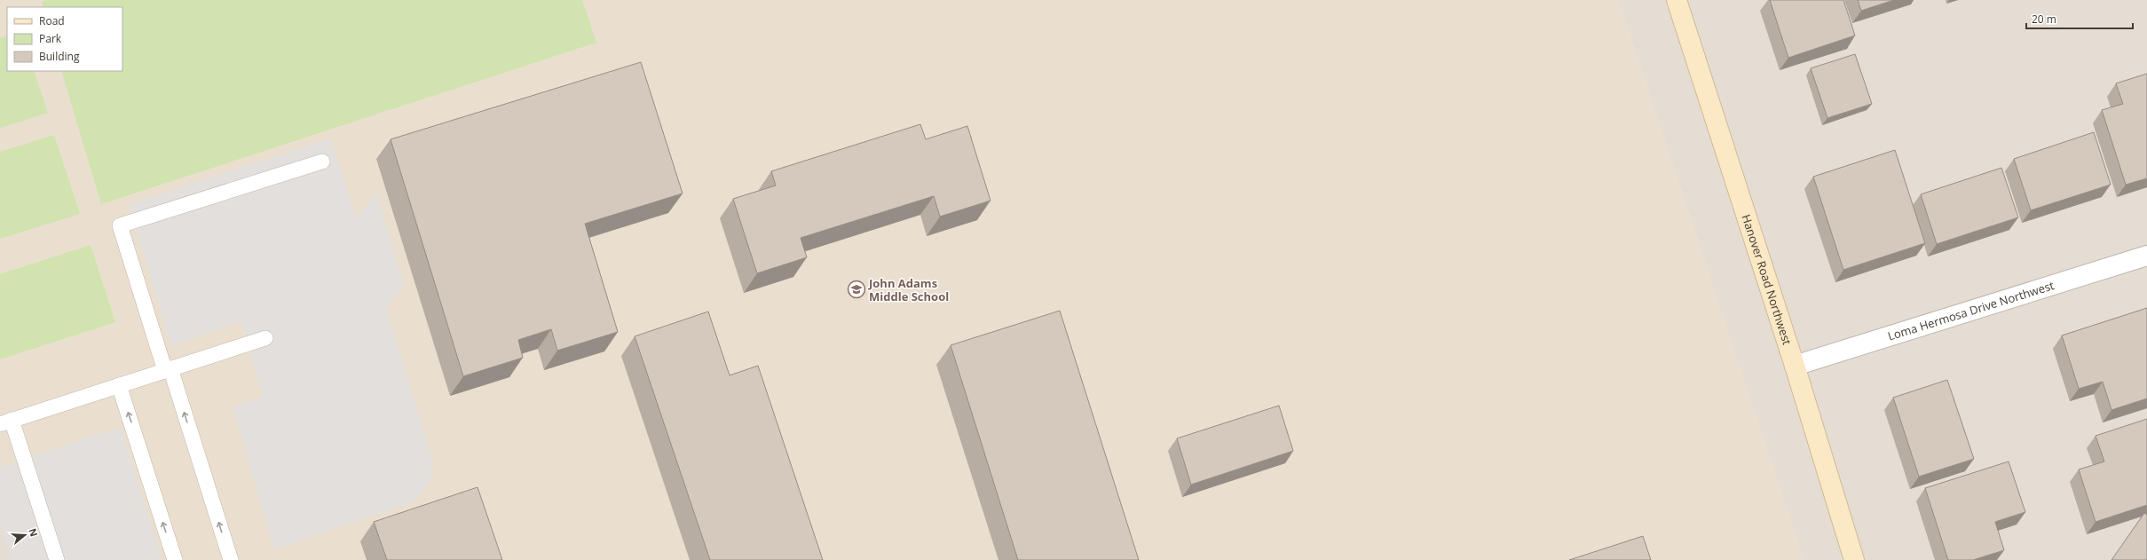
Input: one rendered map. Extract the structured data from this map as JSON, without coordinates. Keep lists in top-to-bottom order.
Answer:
{
  "streets": {
    "street": ["Hanover Road Northwest", "Loma Hermosa Drive Northwest"]
  },
  "crossings": [
    ["Hanover Road Northwest", "Loma Hermosa Drive Northwest"]
  ],
  "places": {
    "school or university": ["John Adams Middle School"]
  },
  "legend": ["Road", "Park", "Building"],
  "scale_bar": "20 m",
  "north": "right"
}
